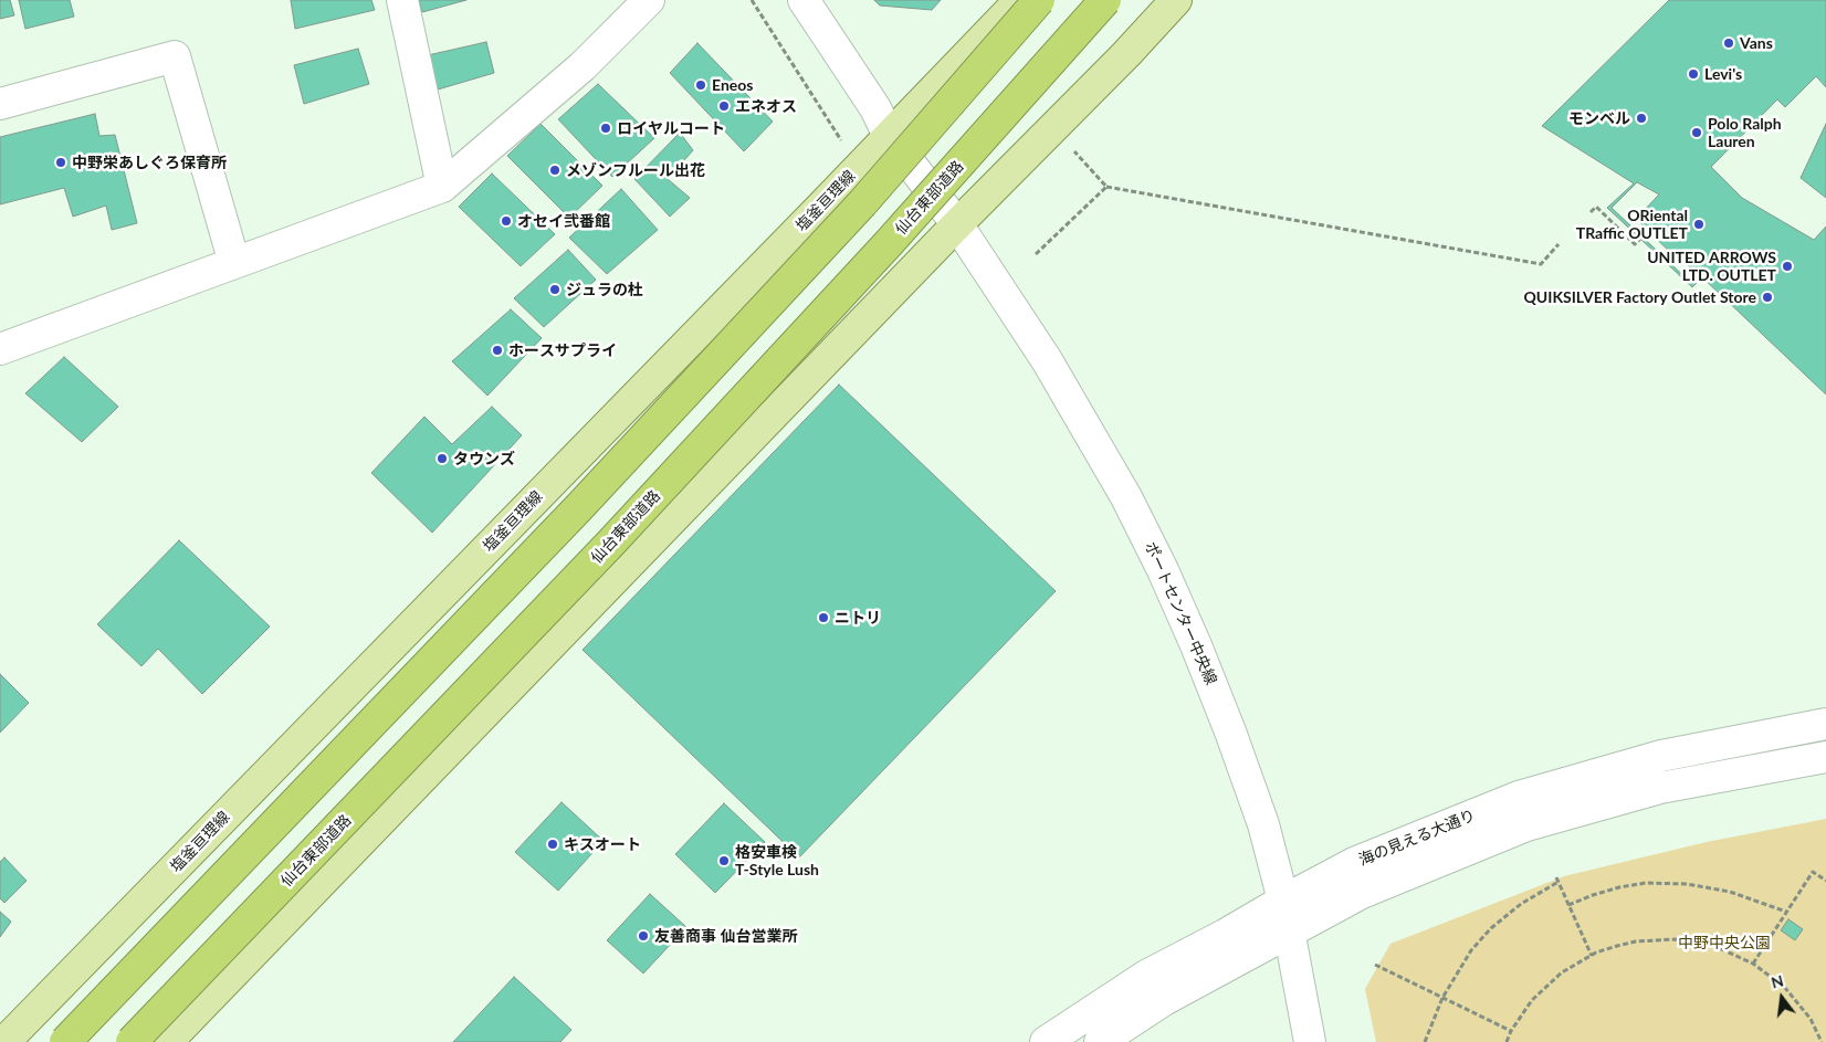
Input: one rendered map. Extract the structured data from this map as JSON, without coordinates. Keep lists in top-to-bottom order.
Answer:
{
  "streets": {
    "highway": ["仙台東部道路"],
    "main road": ["塩釜亘理線"],
    "street": ["ポートセンター中央線", "海の見える大通り"]
  },
  "crossings": [
    ["塩釜亘理線", "ポートセンター中央線"],
    ["ポートセンター中央線", "海の見える大通り"]
  ],
  "parks": ["中野中央公園"],
  "places": [
    "Vans",
    "Levi's",
    "Eneos",
    "エネオス",
    "モンベル",
    "ロイヤルコート",
    "Polo Ralph Lauren",
    "中野栄あしぐろ保育所",
    "メゾンフルール出花",
    "オセイ弐番館",
    "ORiental TRaffic OUTLET",
    "UNITED ARROWS LTD. OUTLET",
    "ジュラの杜",
    "QUIKSILVER Factory Outlet Store",
    "ホースサプライ",
    "タウンズ",
    "ニトリ",
    "キスオート",
    "格安車検 T-Style Lush",
    "友善商事 仙台営業所"
  ],
  "north": "top"
}
